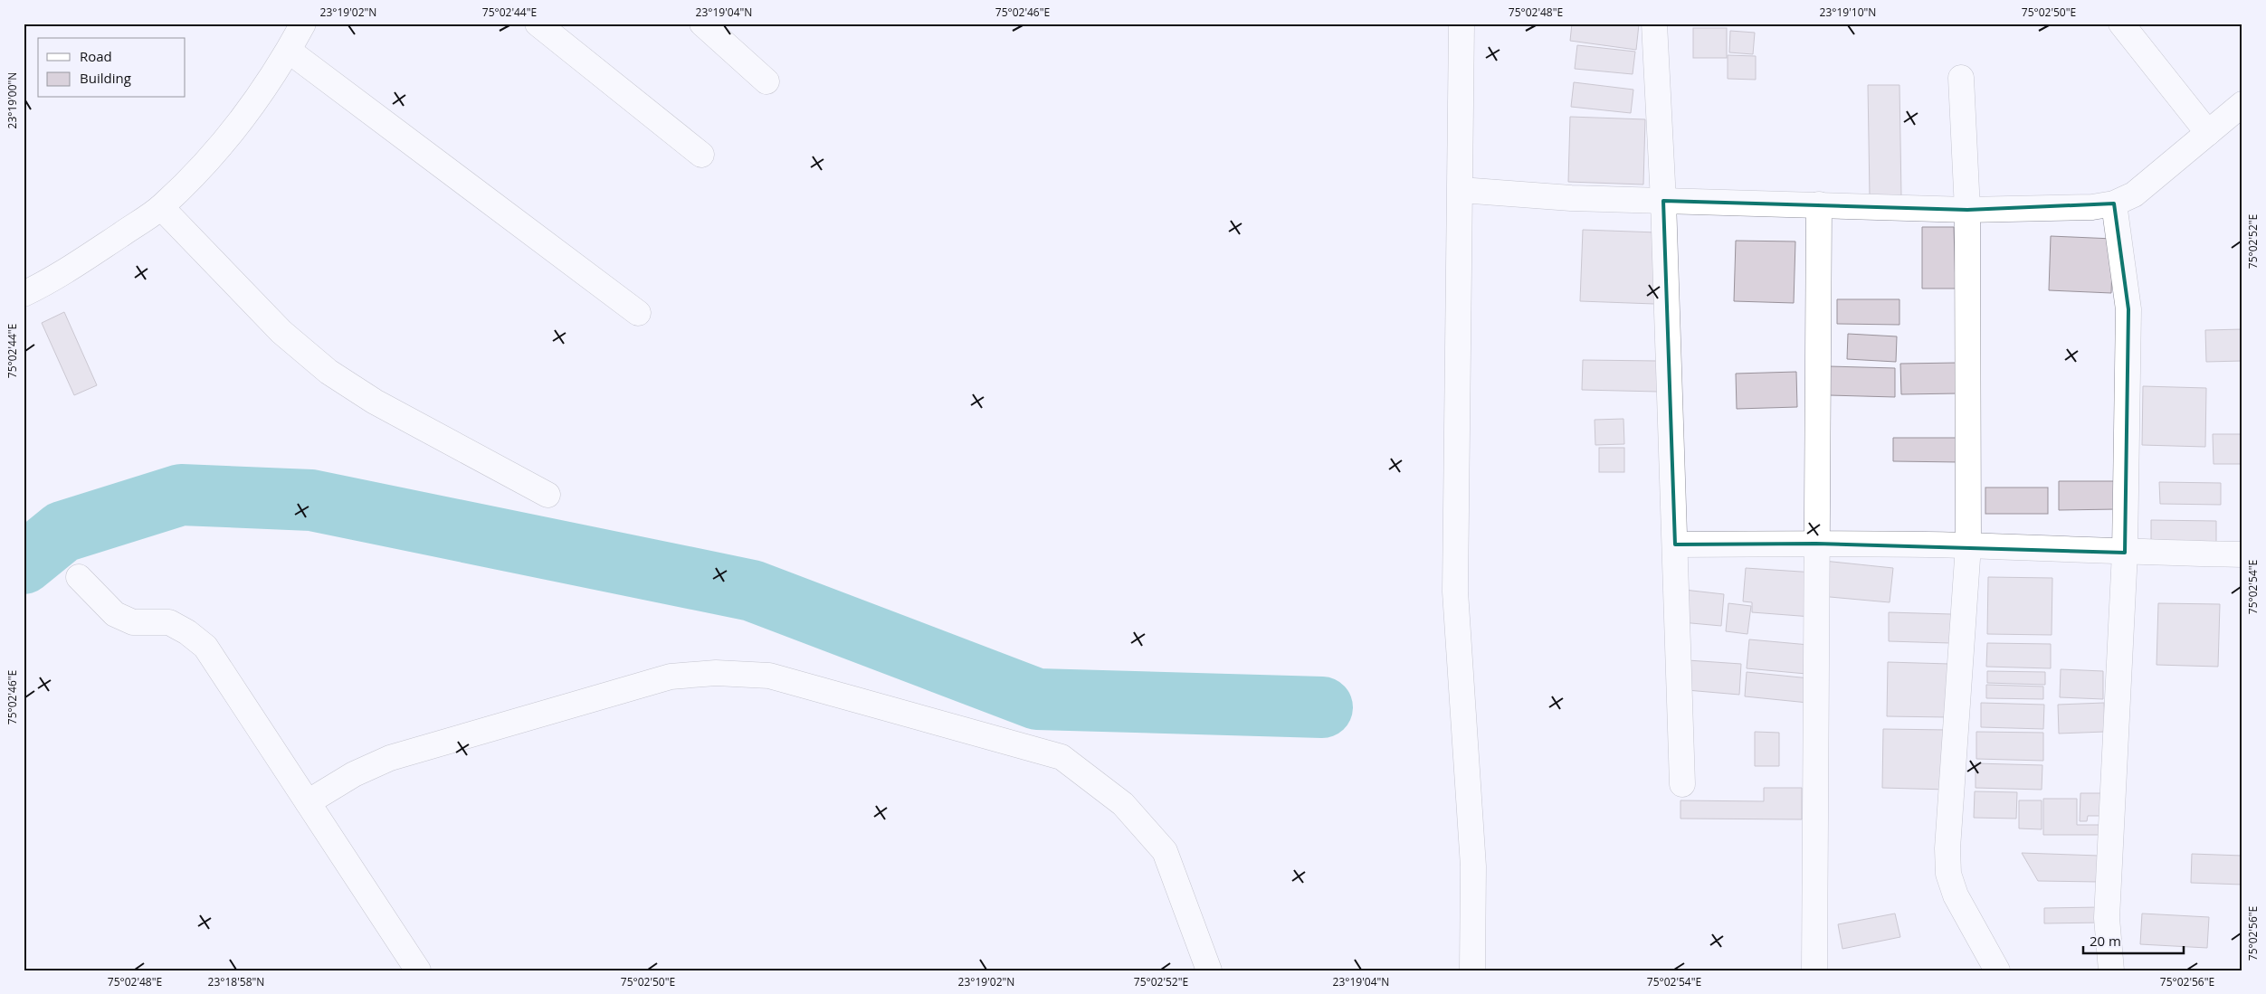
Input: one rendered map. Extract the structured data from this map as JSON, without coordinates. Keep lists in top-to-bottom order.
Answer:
{
  "legend": ["Road", "Building"],
  "scale_bar": "20 m",
  "coordinates": [
    "23°19'02\"N",
    "75°02'44\"E",
    "23°19'04\"N",
    "75°02'46\"E",
    "75°02'48\"E",
    "23°19'10\"N",
    "75°02'50\"E",
    "23°19'00\"N",
    "75°02'52\"E",
    "75°02'54\"E",
    "75°02'56\"E",
    "23°18'58\"N"
  ]
}
